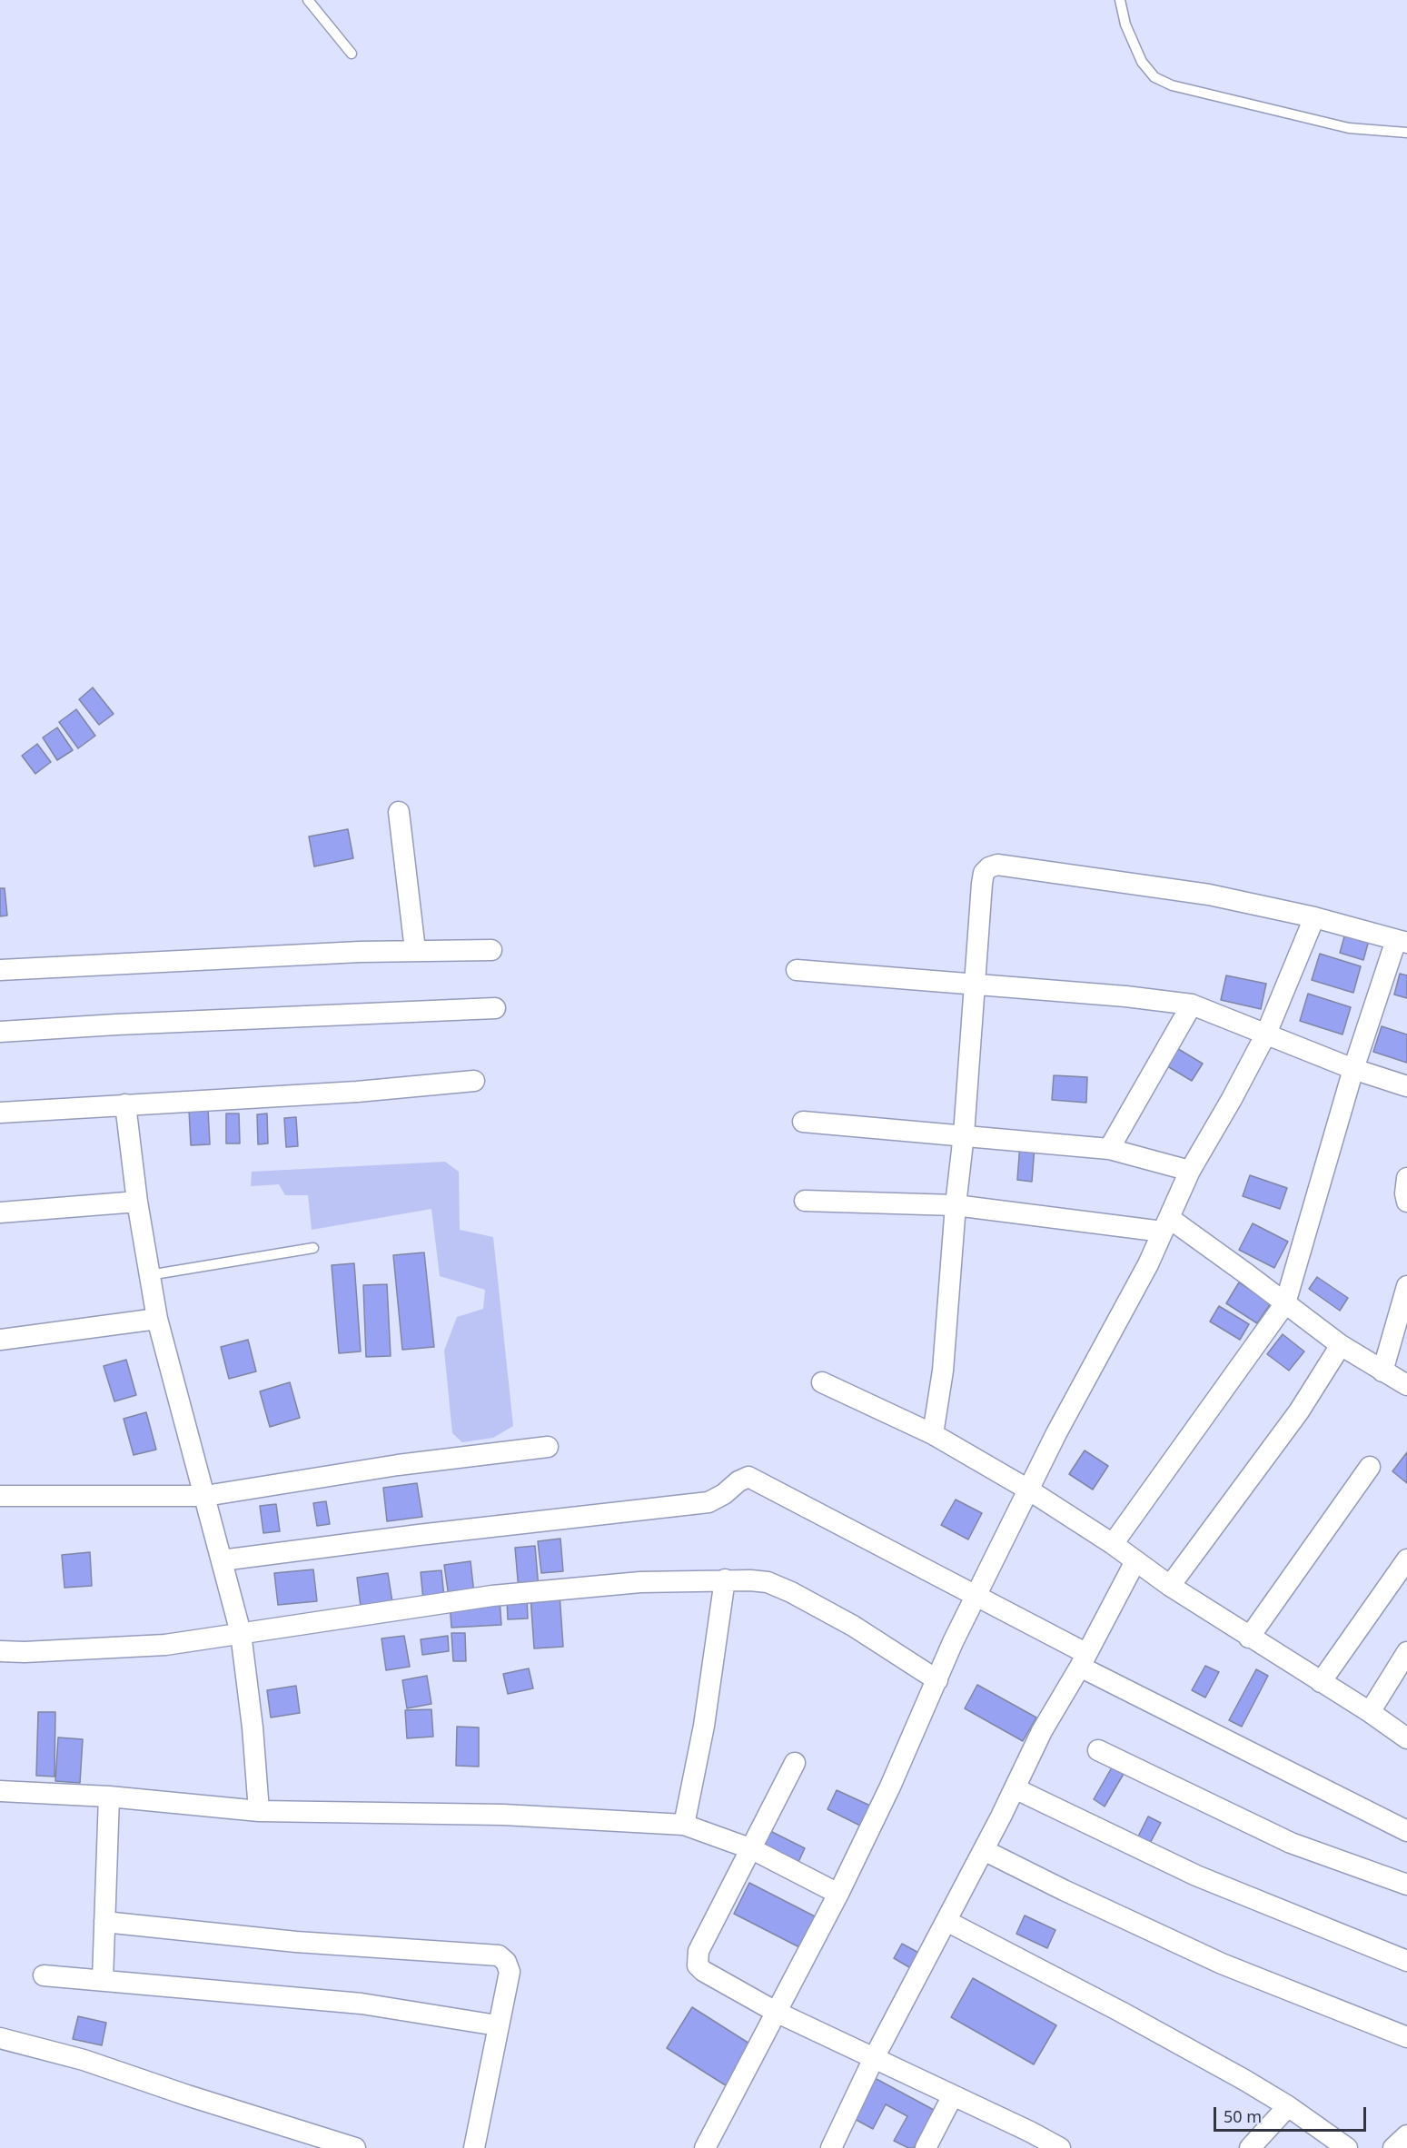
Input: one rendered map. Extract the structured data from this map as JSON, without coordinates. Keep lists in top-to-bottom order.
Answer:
{
  "scale_bar": "50 m"
}
